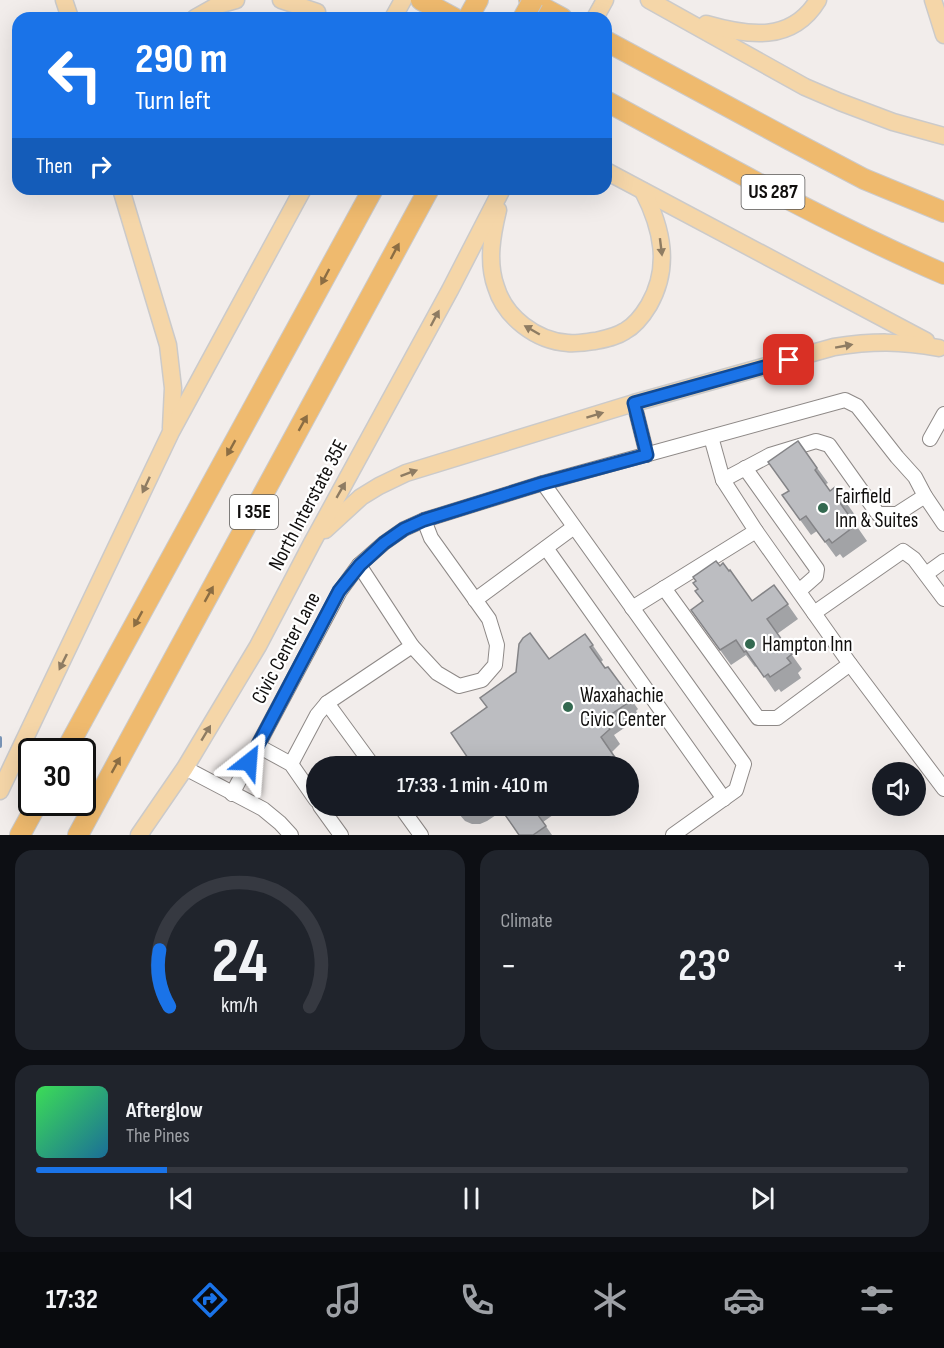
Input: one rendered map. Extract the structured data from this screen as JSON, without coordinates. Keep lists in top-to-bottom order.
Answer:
{
  "streets": {
    "highway": ["US 287", "I 35E"],
    "main road": ["North Interstate 35E"],
    "street": ["Civic Center Lane"]
  },
  "one_way": ["North Interstate 35E"],
  "places": ["Fairfield Inn & Suites", "Hampton Inn", "Waxahachie Civic Center"],
  "page": {
    "turn": ["290 m", "Turn left"],
    "then": "Then",
    "limit": "30",
    "trip": "17:33 · 1 min · 410 m",
    "tile": "Climate",
    "heat": ["−", "23°", "+"],
    "song": ["Afterglow", "The Pines"],
    "tabs": "17:32",
    "gauge": ["24", "km/h"]
  }
}
